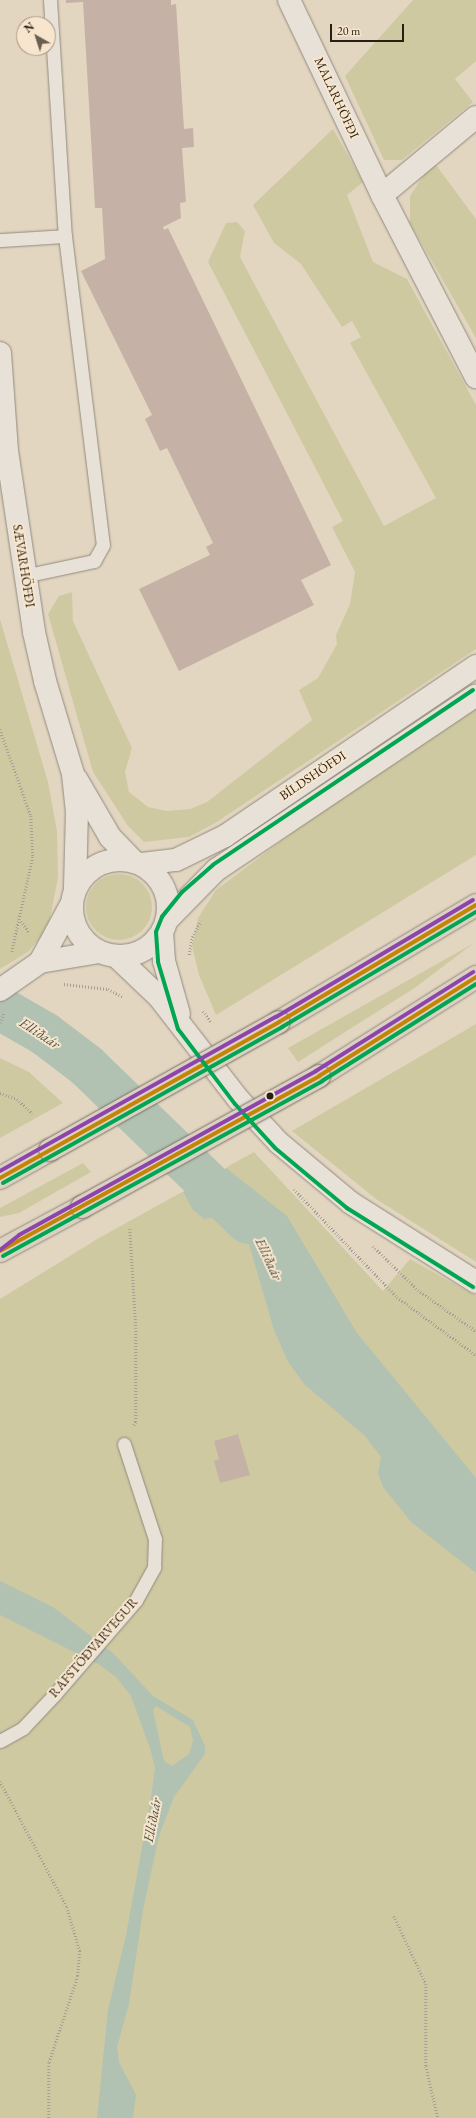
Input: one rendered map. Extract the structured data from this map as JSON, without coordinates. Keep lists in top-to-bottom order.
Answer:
{
  "streets": {
    "street": ["MALARHÖFÐI", "SÆVARHÖFÐI", "BÍLDSHÖFÐI"],
    "lane": ["RAFSTÖÐVARVEGUR"]
  },
  "crossings": [
    ["SÆVARHÖFÐI", "BÍLDSHÖFÐI"]
  ],
  "water": ["Elliðaár"],
  "scale_bar": "20 m",
  "north": "top left"
}
